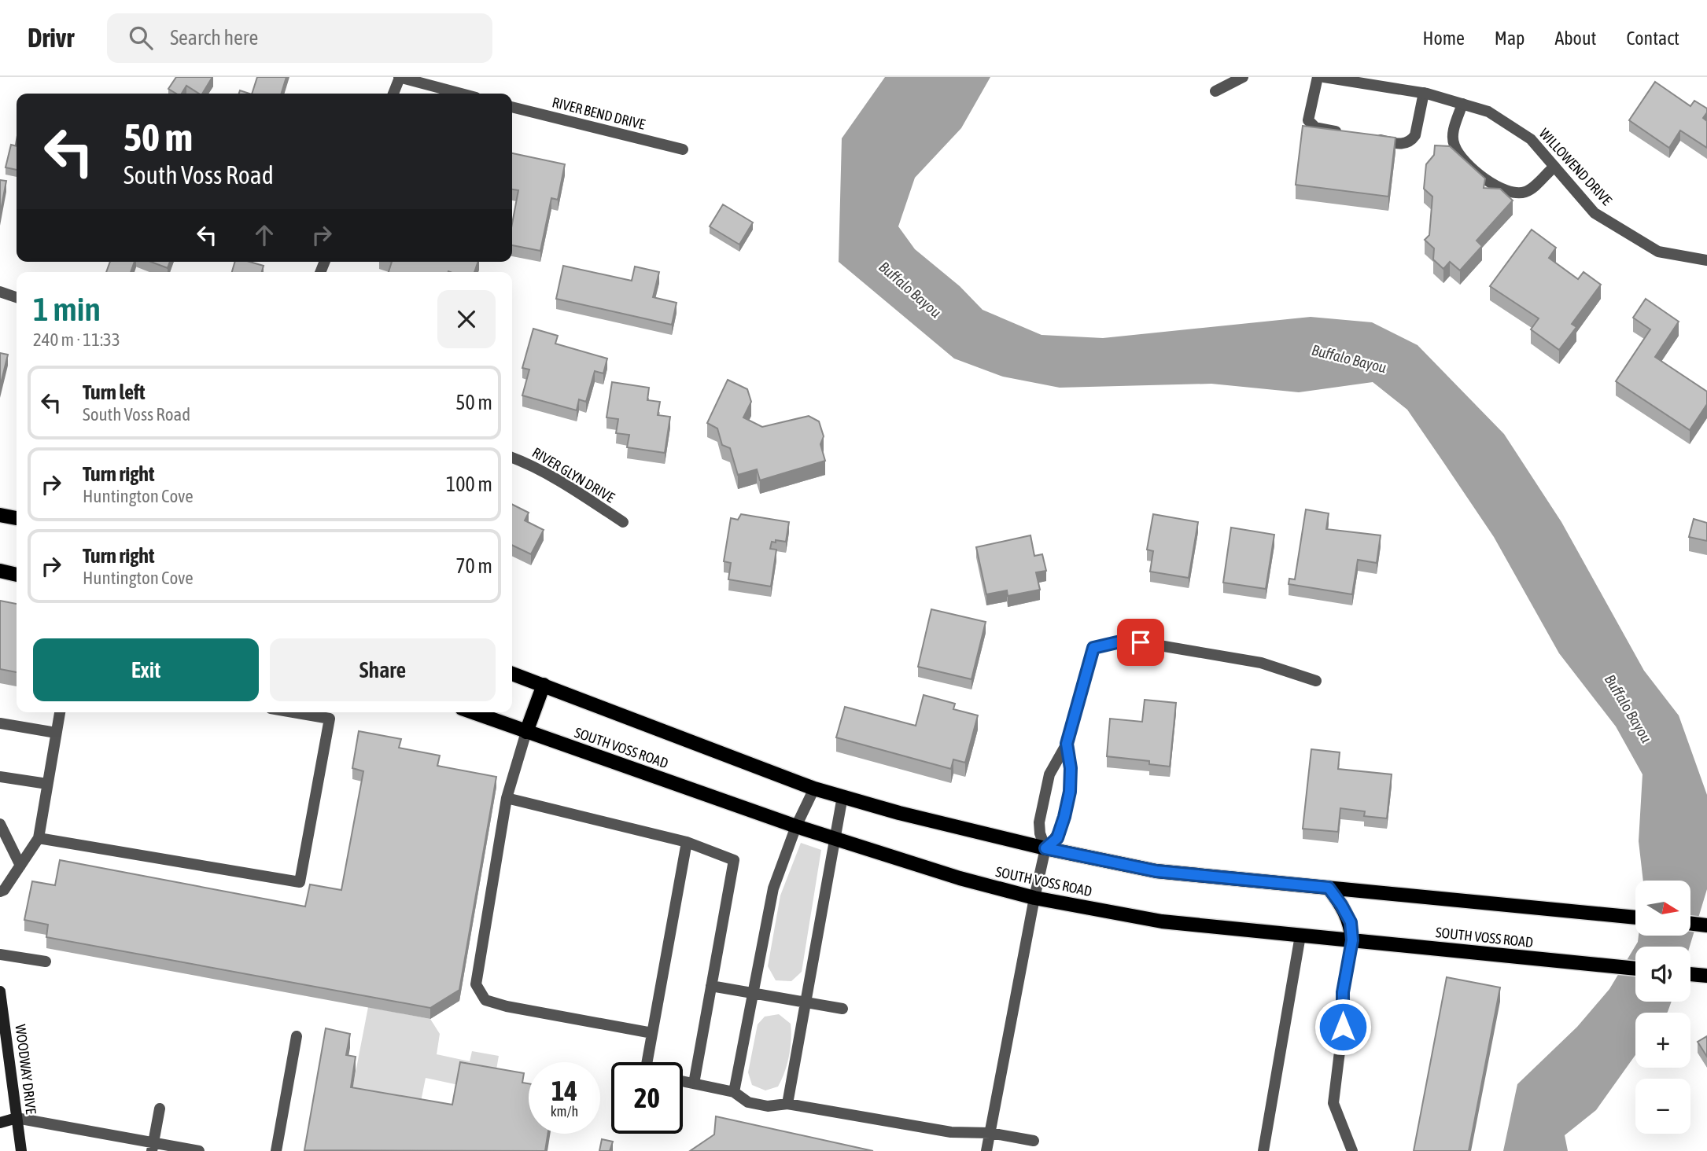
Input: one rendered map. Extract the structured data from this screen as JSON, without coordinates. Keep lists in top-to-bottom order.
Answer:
{
  "streets": {
    "main road": ["SOUTH VOSS ROAD", "WOODWAY DRIVE"],
    "street": ["RIVER BEND DRIVE", "WILLOWEND DRIVE", "RIVER GLYN DRIVE"]
  },
  "water": ["Buffalo Bayou"],
  "north": "right",
  "page": {
    "header": "Drivr",
    "search": "Search here",
    "nav": [
      "Home",
      "Map",
      "About",
      "Contact"
    ],
    "turn": ["50 m", "South Voss Road"],
    "heading": ["1 min", "240 m · 11:33"],
    "list": [
      {
        "name": "Turn left",
        "note": "South Voss Road",
        "value": "50 m"
      },
      {
        "name": "Turn right",
        "note": "Huntington Cove",
        "value": "100 m"
      },
      {
        "name": "Turn right",
        "note": "Huntington Cove",
        "value": "70 m"
      }
    ],
    "buttons": ["Exit", "Share"],
    "map_buttons": ["+", "−"],
    "speed": "14 km/h",
    "limit": "20"
  }
}
